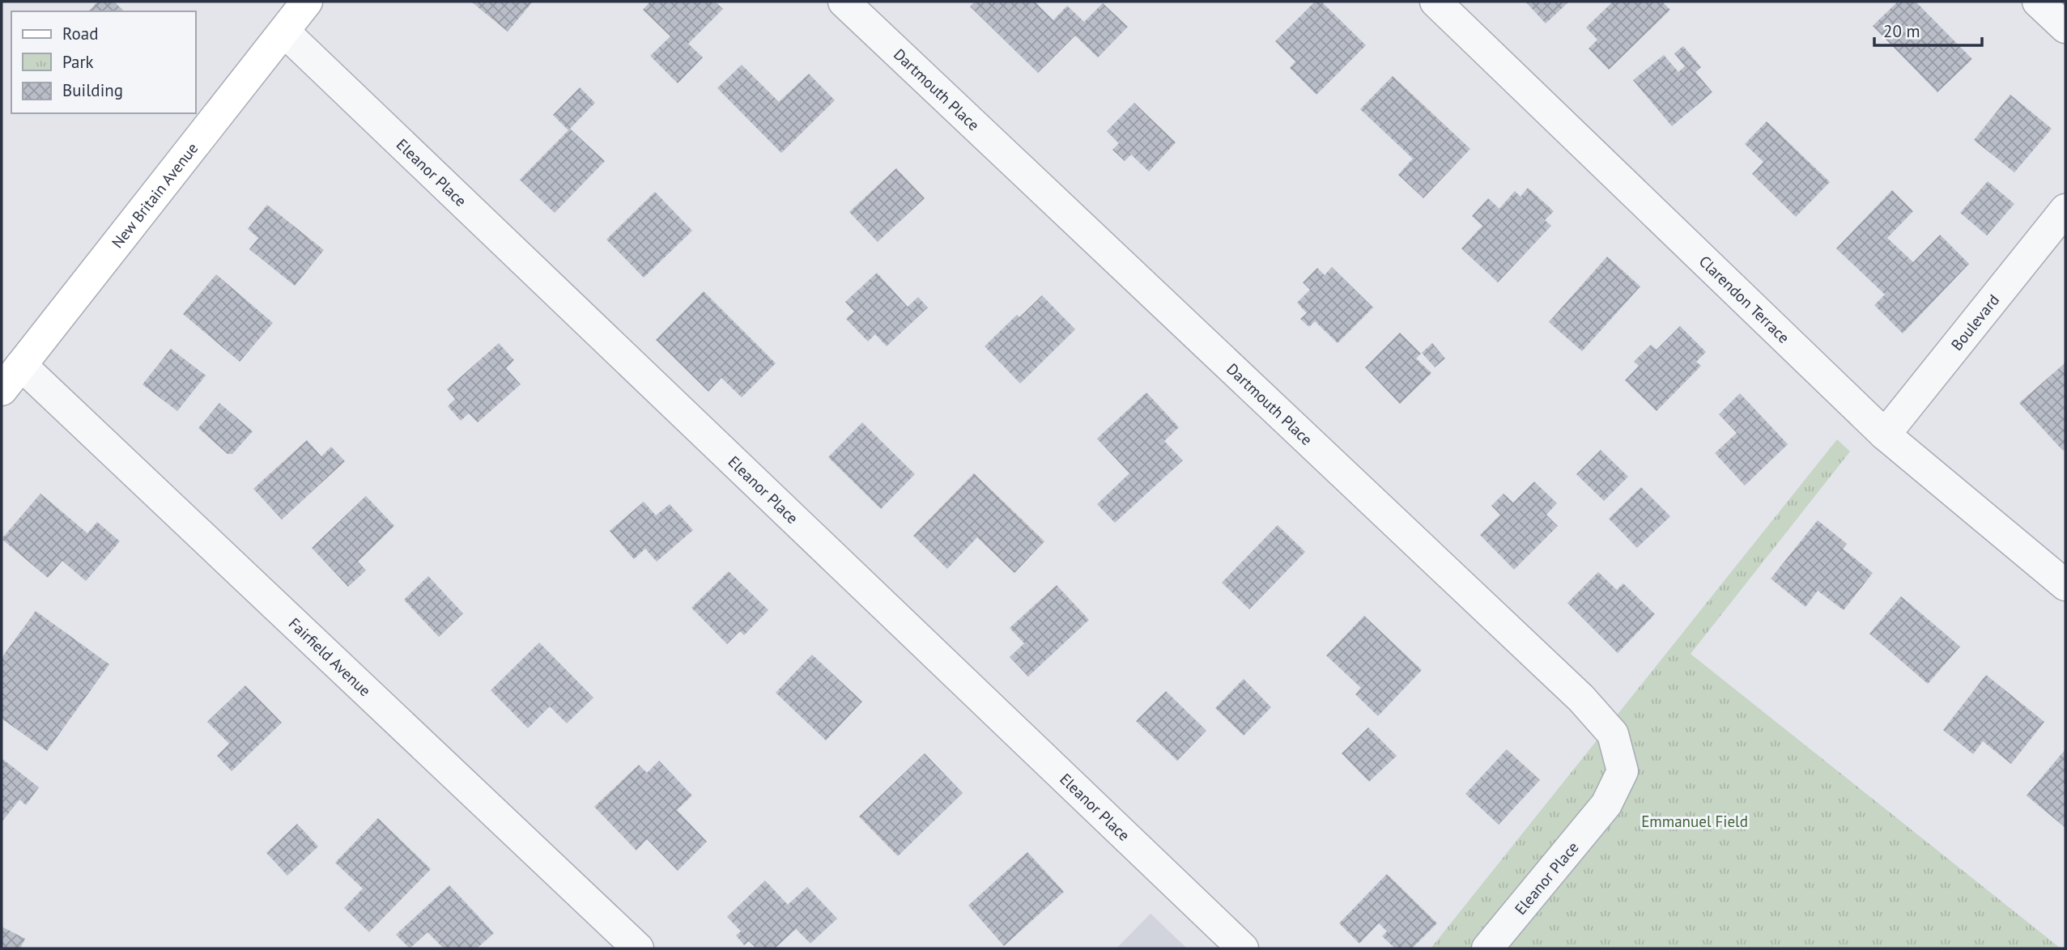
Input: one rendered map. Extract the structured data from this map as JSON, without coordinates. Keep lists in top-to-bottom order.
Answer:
{
  "streets": {
    "main road": ["New Britain Avenue"],
    "street": [
      "Dartmouth Place",
      "Eleanor Place",
      "Clarendon Terrace",
      "Boulevard",
      "Fairfield Avenue"
    ]
  },
  "crossings": [
    ["Dartmouth Place", "Eleanor Place"],
    ["Eleanor Place", "New Britain Avenue"],
    ["New Britain Avenue", "Fairfield Avenue"],
    ["Clarendon Terrace", "Boulevard"]
  ],
  "parks": ["Emmanuel Field"],
  "legend": ["Road", "Park", "Building"],
  "scale_bar": "20 m"
}
